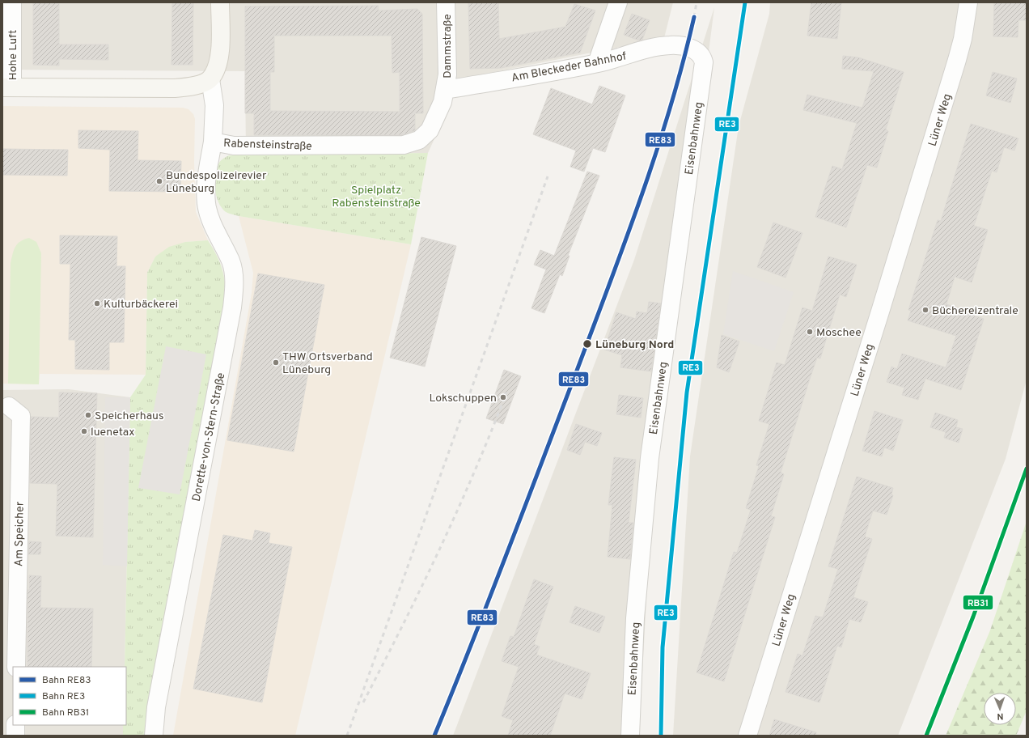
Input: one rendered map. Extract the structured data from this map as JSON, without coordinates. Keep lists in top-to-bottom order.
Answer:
{
  "streets": {
    "street": [
      "Dammstraße",
      "Hohe Luft",
      "Am Bleckeder Bahnhof",
      "Lüner Weg",
      "Eisenbahnweg",
      "Rabensteinstraße",
      "Dorette-von-Stern-Straße",
      "Am Speicher"
    ]
  },
  "crossings": [
    ["Dammstraße", "Am Bleckeder Bahnhof"],
    ["Dammstraße", "Rabensteinstraße"],
    ["Am Bleckeder Bahnhof", "Eisenbahnweg"],
    ["Am Bleckeder Bahnhof", "Rabensteinstraße"],
    ["Rabensteinstraße", "Dorette-von-Stern-Straße"]
  ],
  "parks": ["Spielplatz Rabensteinstraße"],
  "places": [
    "Bundespolizeirevier Lüneburg",
    "Kulturbäckerei",
    "Büchereizentrale",
    "Moschee",
    "Lüneburg Nord",
    "THW Ortsverband Lüneburg",
    "Lokschuppen",
    "Speicherhaus",
    "luenetax"
  ],
  "lines": ["rail line RE3", "rail line RE83", "rail line RB31"],
  "legend": ["Bahn RE83", "Bahn RE3", "Bahn RB31"],
  "north": "bottom"
}
